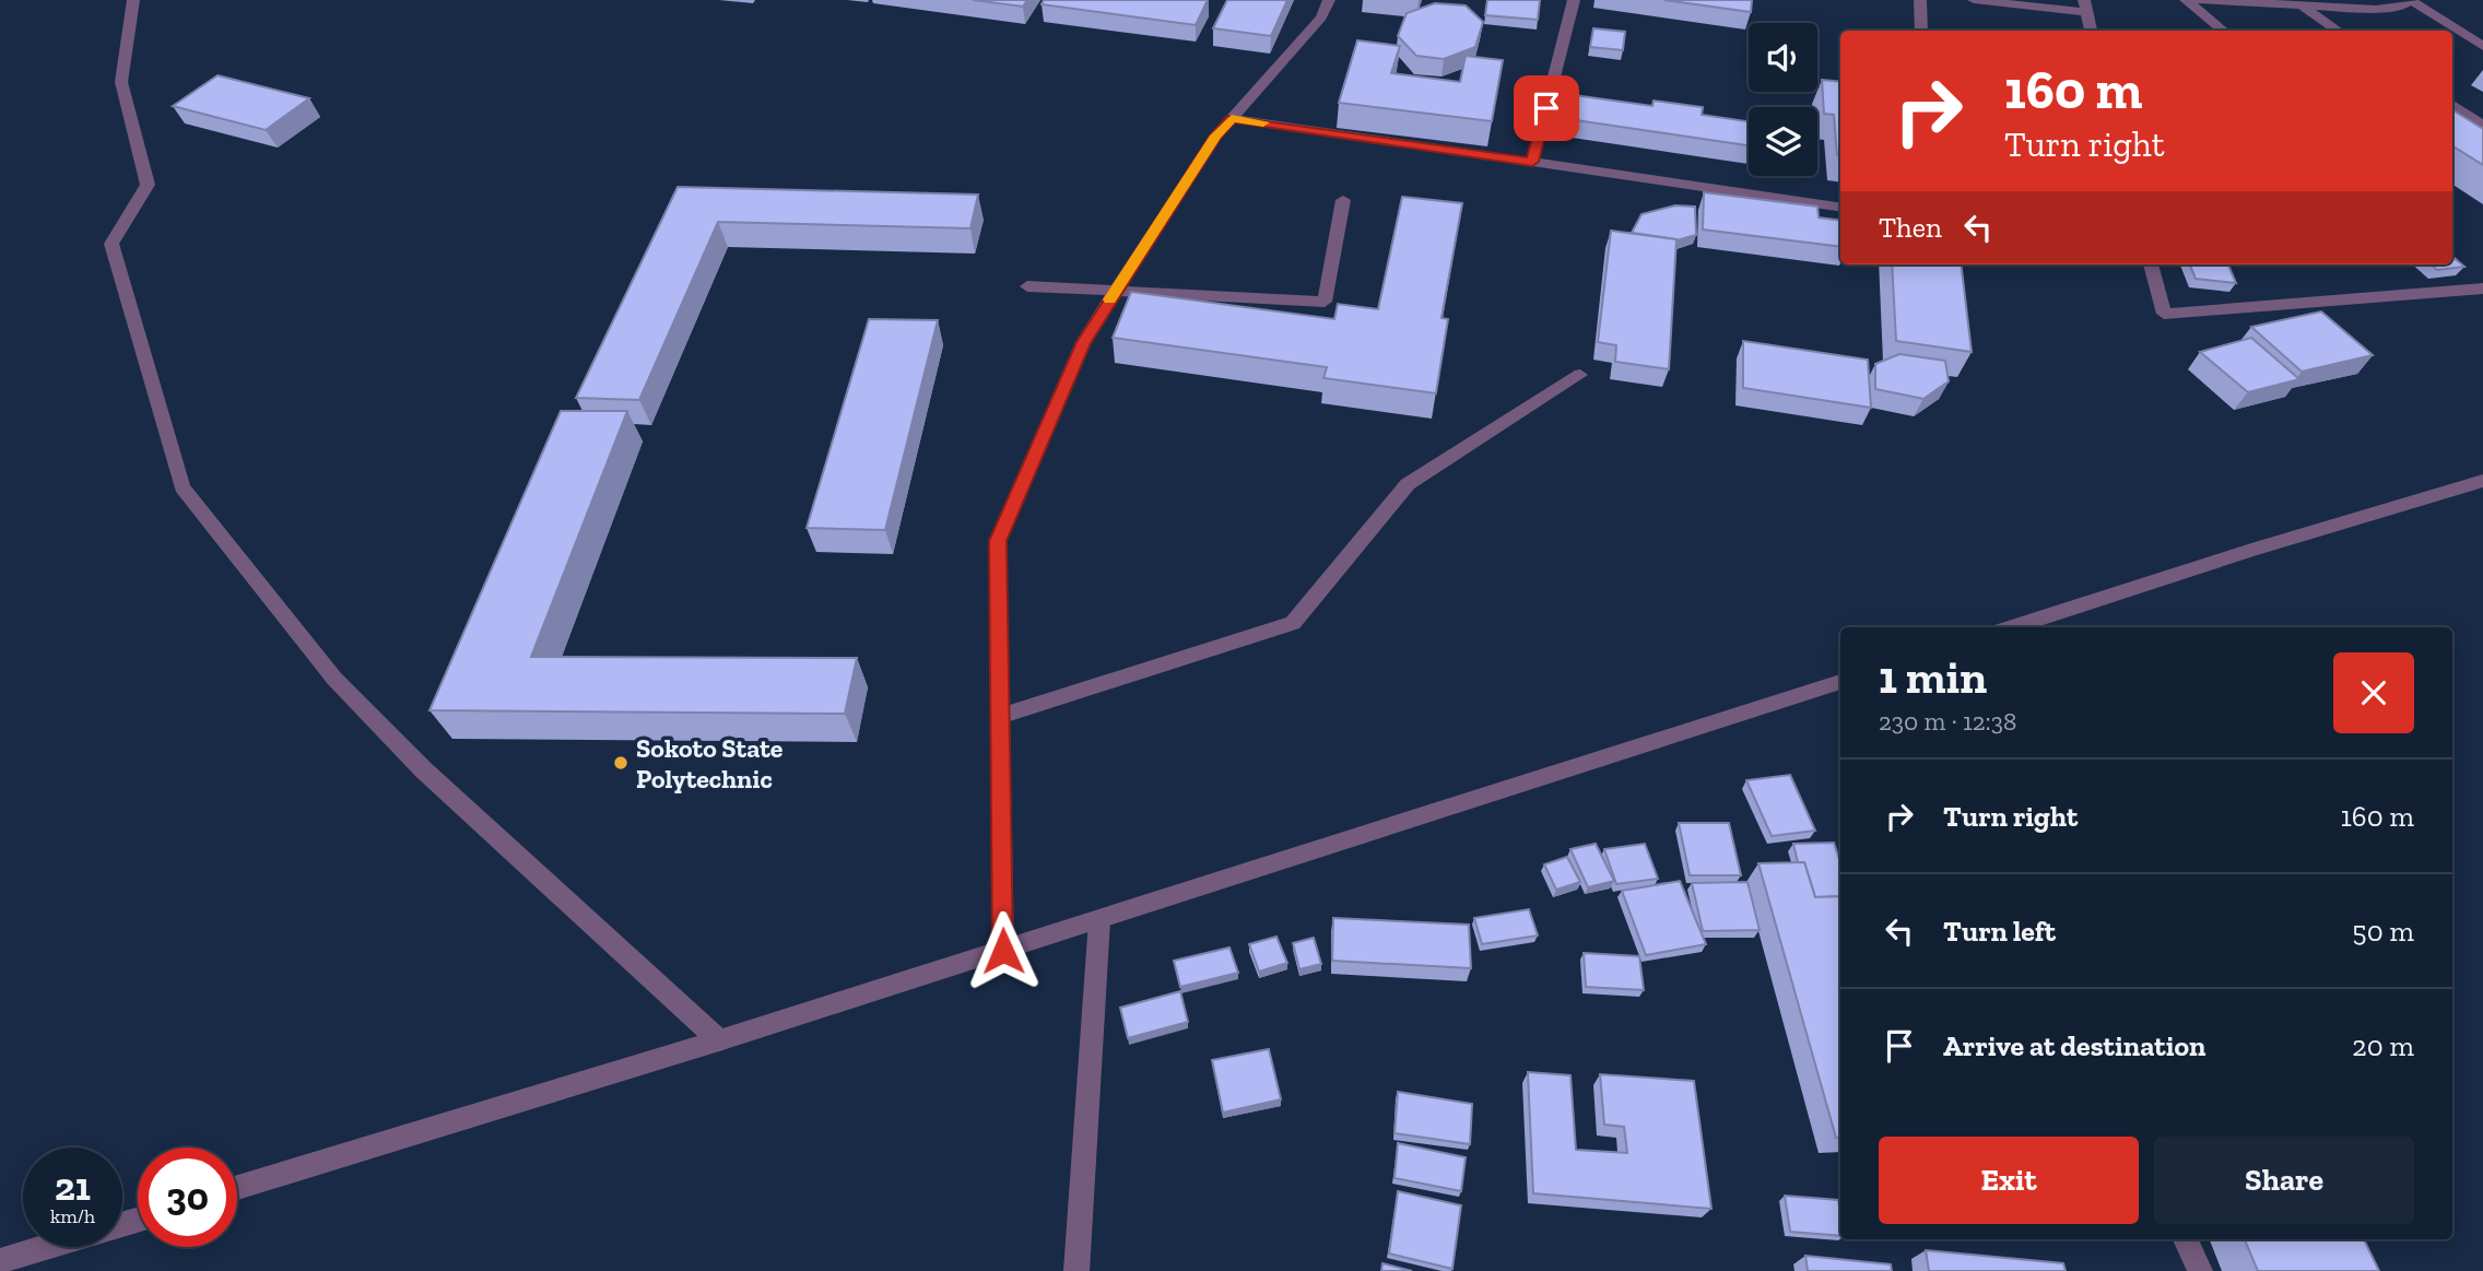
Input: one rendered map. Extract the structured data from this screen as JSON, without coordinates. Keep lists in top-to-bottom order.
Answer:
{
  "places": ["Sokoto State Polytechnic"],
  "page": {
    "turn": ["160 m", "Turn right"],
    "then": "Then",
    "heading": ["1 min", "230 m · 12:38"],
    "list": [
      {
        "name": "Turn right",
        "value": "160 m"
      },
      {
        "name": "Turn left",
        "value": "50 m"
      },
      {
        "name": "Arrive at destination",
        "value": "20 m"
      }
    ],
    "buttons": ["Exit", "Share"],
    "speed": "21 km/h",
    "limit": "30"
  }
}
